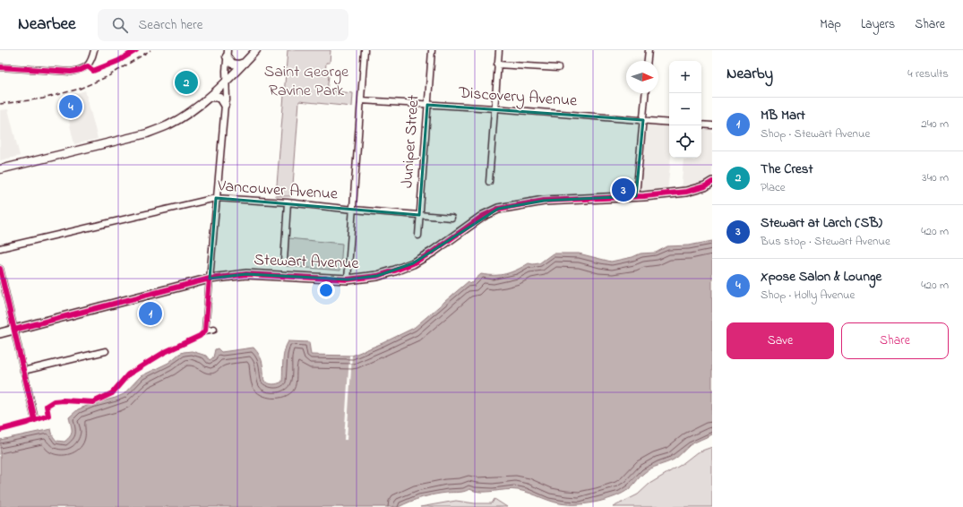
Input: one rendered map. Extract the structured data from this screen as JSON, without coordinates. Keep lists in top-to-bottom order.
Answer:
{
  "streets": {
    "highway": ["Stewart Avenue"],
    "street": ["Discovery Avenue", "Juniper Street", "Vancouver Avenue"]
  },
  "crossings": [
    ["Discovery Avenue", "Juniper Street"],
    ["Juniper Street", "Vancouver Avenue"]
  ],
  "parks": ["Saint George Ravine Park"],
  "north": "right",
  "page": {
    "header": "Nearbee",
    "search": "Search here",
    "nav": ["Map", "Layers", "Share"],
    "heading": ["Nearby", "4 results"],
    "map_buttons": ["+", "−"],
    "pins": [
      "2",
      "4",
      "3",
      "1"
    ],
    "list": [
      {
        "mark": "1",
        "name": "MB Mart",
        "note": "Shop · Stewart Avenue",
        "value": "240 m"
      },
      {
        "mark": "2",
        "name": "The Crest",
        "note": "Place",
        "value": "340 m"
      },
      {
        "mark": "3",
        "name": "Stewart at Larch (SB)",
        "note": "Bus stop · Stewart Avenue",
        "value": "420 m"
      },
      {
        "mark": "4",
        "name": "Xpose Salon & Lounge",
        "note": "Shop · Holly Avenue",
        "value": "420 m"
      }
    ],
    "buttons": ["Save", "Share"]
  }
}
